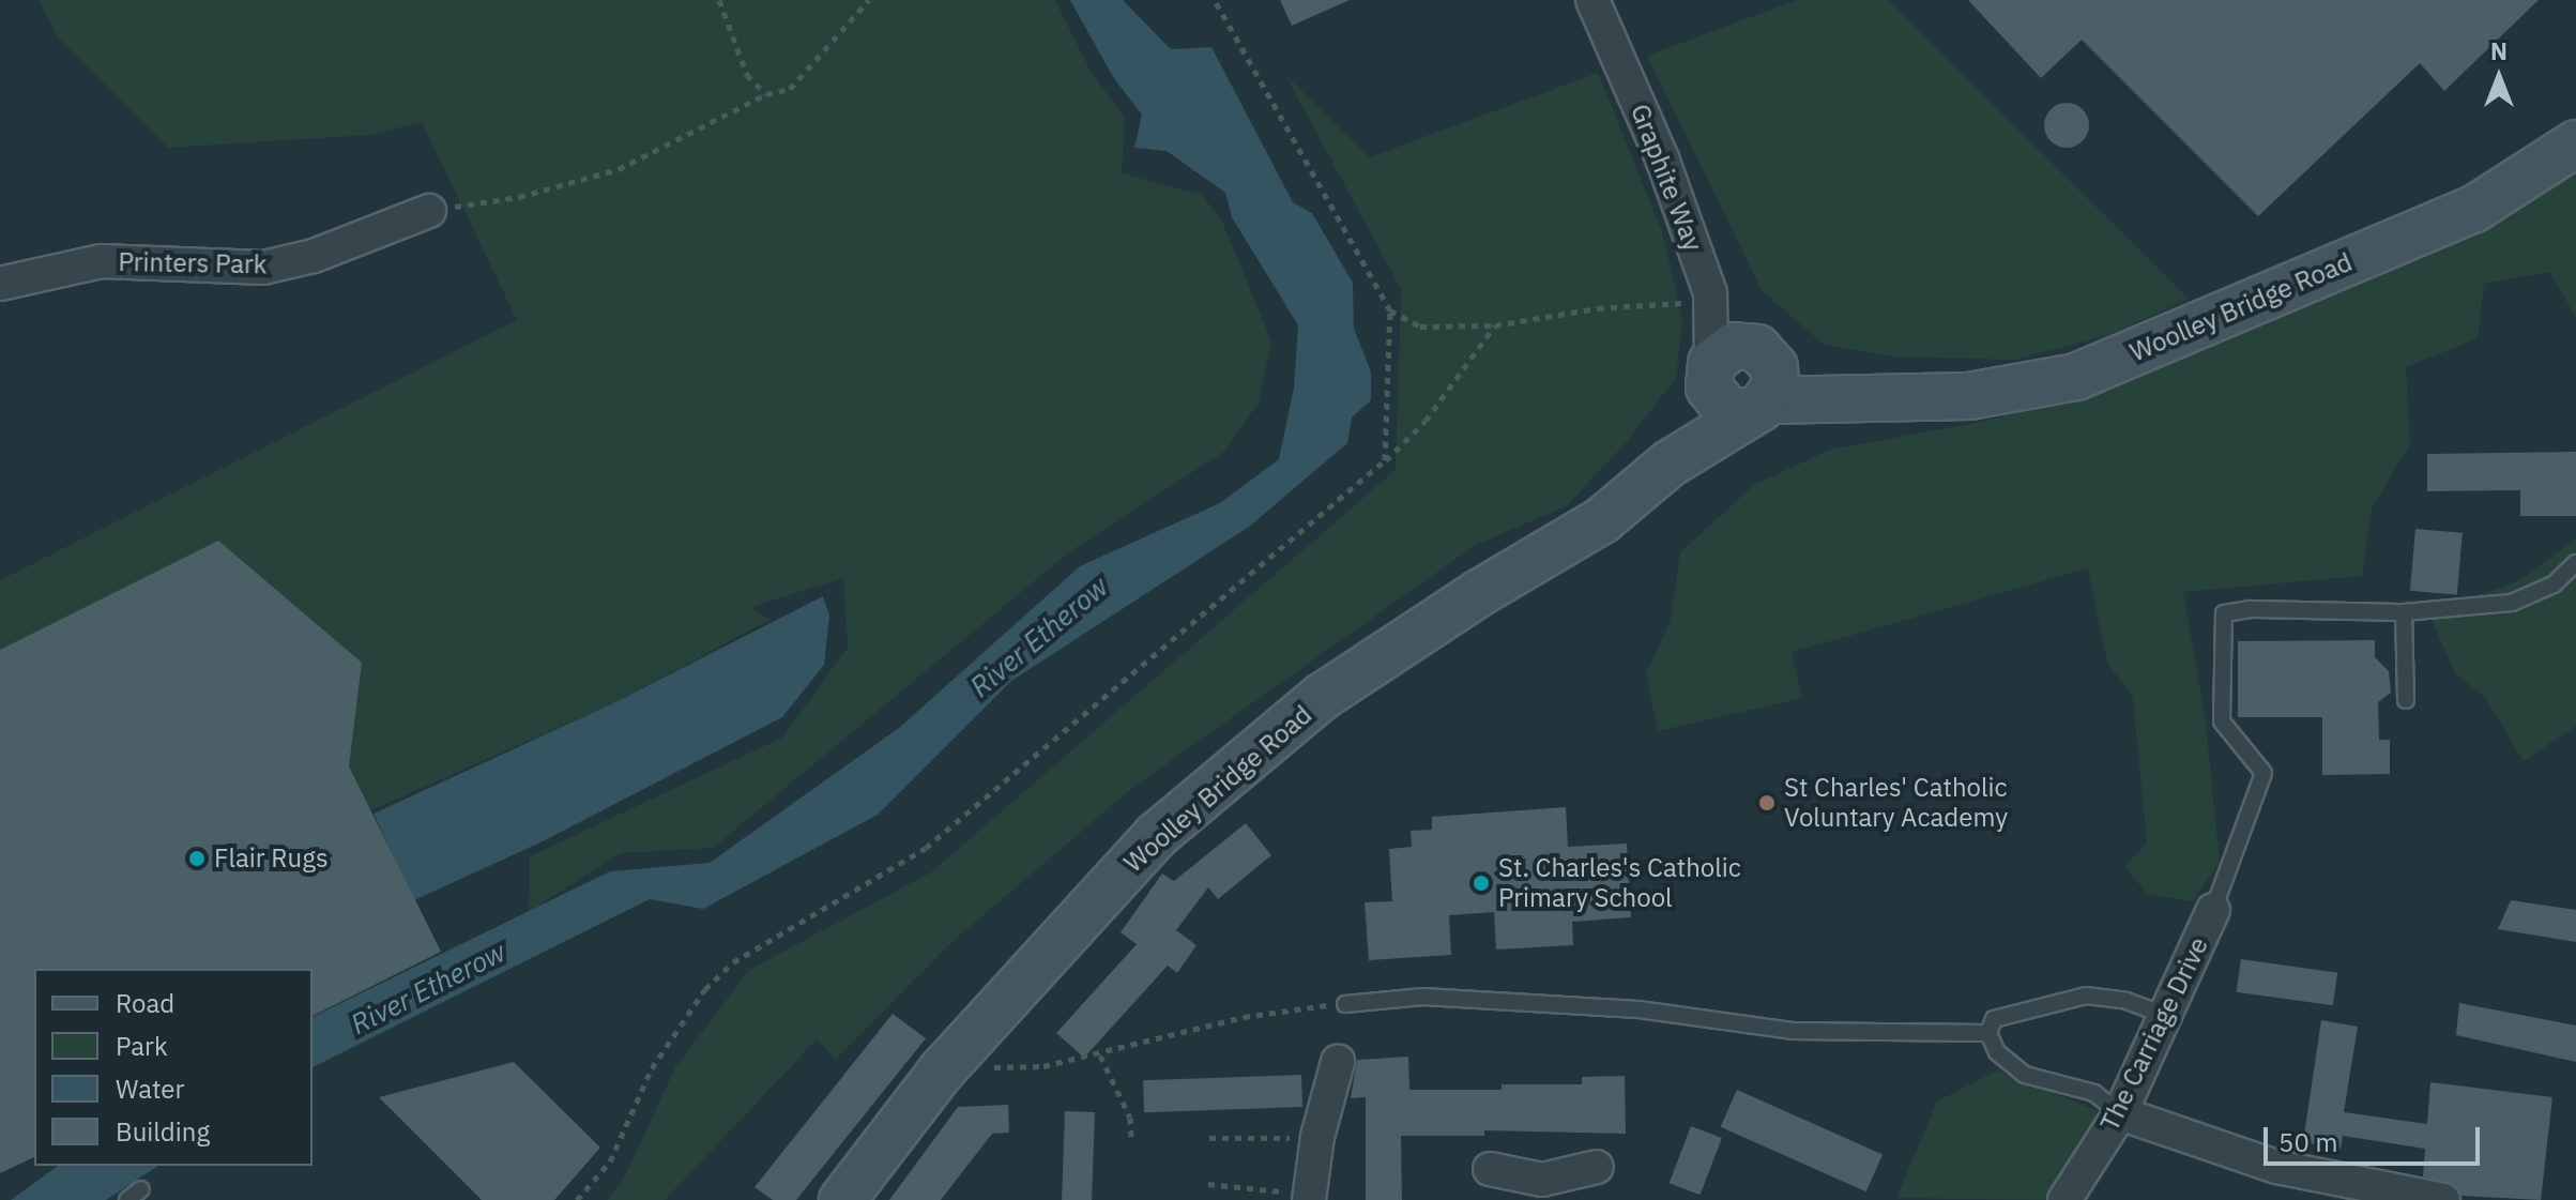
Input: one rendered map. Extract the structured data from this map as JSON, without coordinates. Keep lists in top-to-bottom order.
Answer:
{
  "streets": {
    "street": [
      "Graphite Way",
      "Printers Park",
      "Woolley Bridge Road",
      "The Carriage Drive"
    ]
  },
  "crossings": [
    ["Graphite Way", "Woolley Bridge Road"]
  ],
  "water": ["River Etherow"],
  "places": ["St Charles' Catholic Voluntary Academy", "Flair Rugs", "St. Charles's Catholic Primary School"],
  "legend": [
    "Road",
    "Park",
    "Water",
    "Building"
  ],
  "scale_bar": "50 m",
  "north": "top"
}
